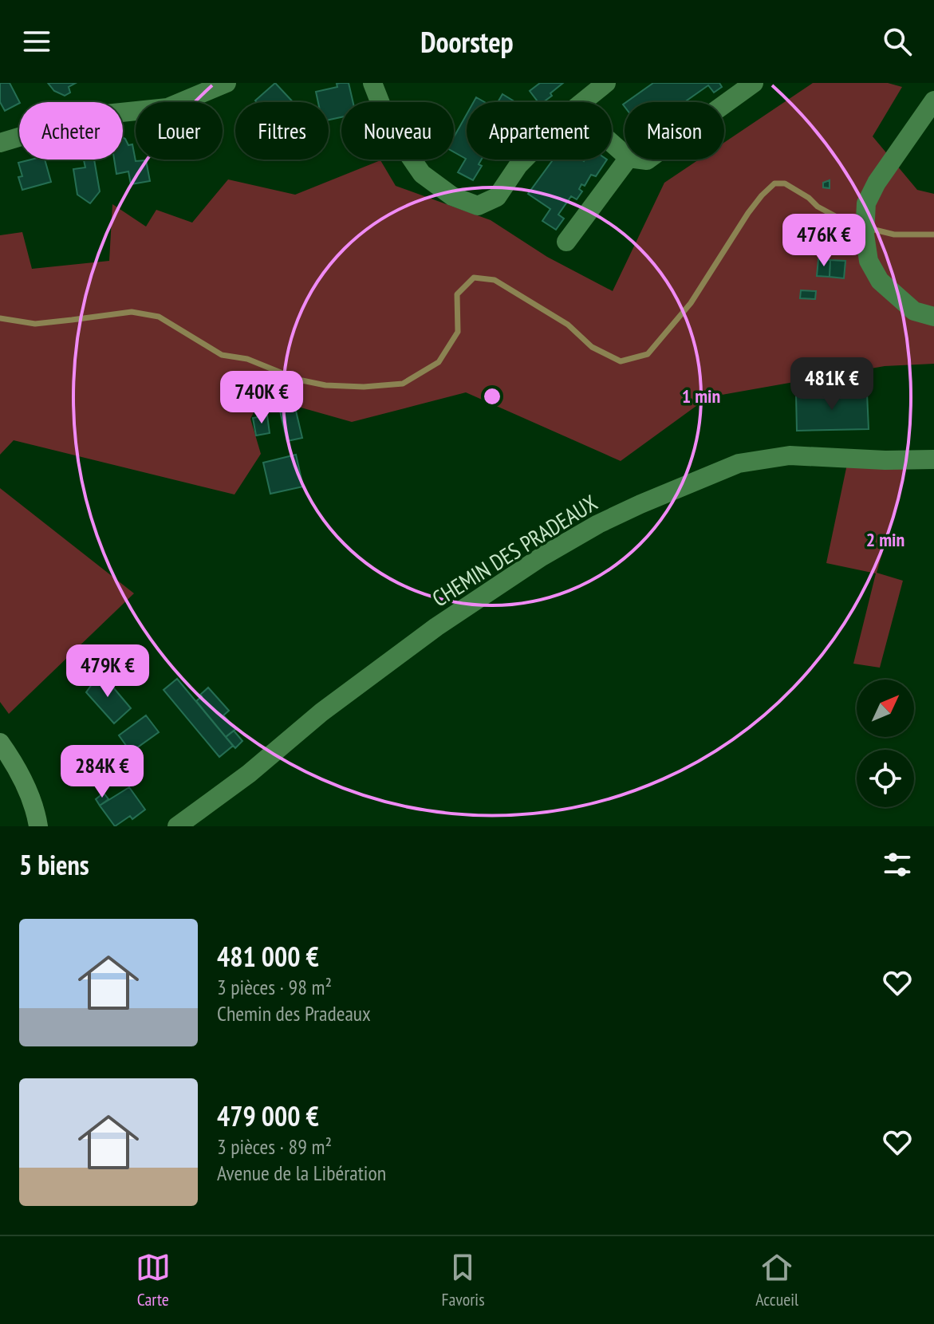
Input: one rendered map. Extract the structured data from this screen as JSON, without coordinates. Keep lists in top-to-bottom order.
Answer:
{
  "streets": {
    "street": ["CHEMIN DES PRADEAUX"]
  },
  "north": "top right",
  "page": {
    "header": "Doorstep",
    "chip": [
      "Acheter",
      "Louer",
      "Filtres",
      "Nouveau",
      "Appartement",
      "Maison"
    ],
    "price": [
      "476K €",
      "481K €",
      "740K €",
      "479K €",
      "284K €"
    ],
    "heading": "5 biens",
    "list": [
      {
        "name": "481 000 €",
        "note": "3 pièces · 98 m² · Chemin des Pradeaux"
      },
      {
        "name": "479 000 €",
        "note": "3 pièces · 89 m² · Avenue de la Libération"
      }
    ],
    "tabs": ["Carte", "Favoris", "Accueil"]
  },
  "rings": ["1 min", "2 min"]
}
